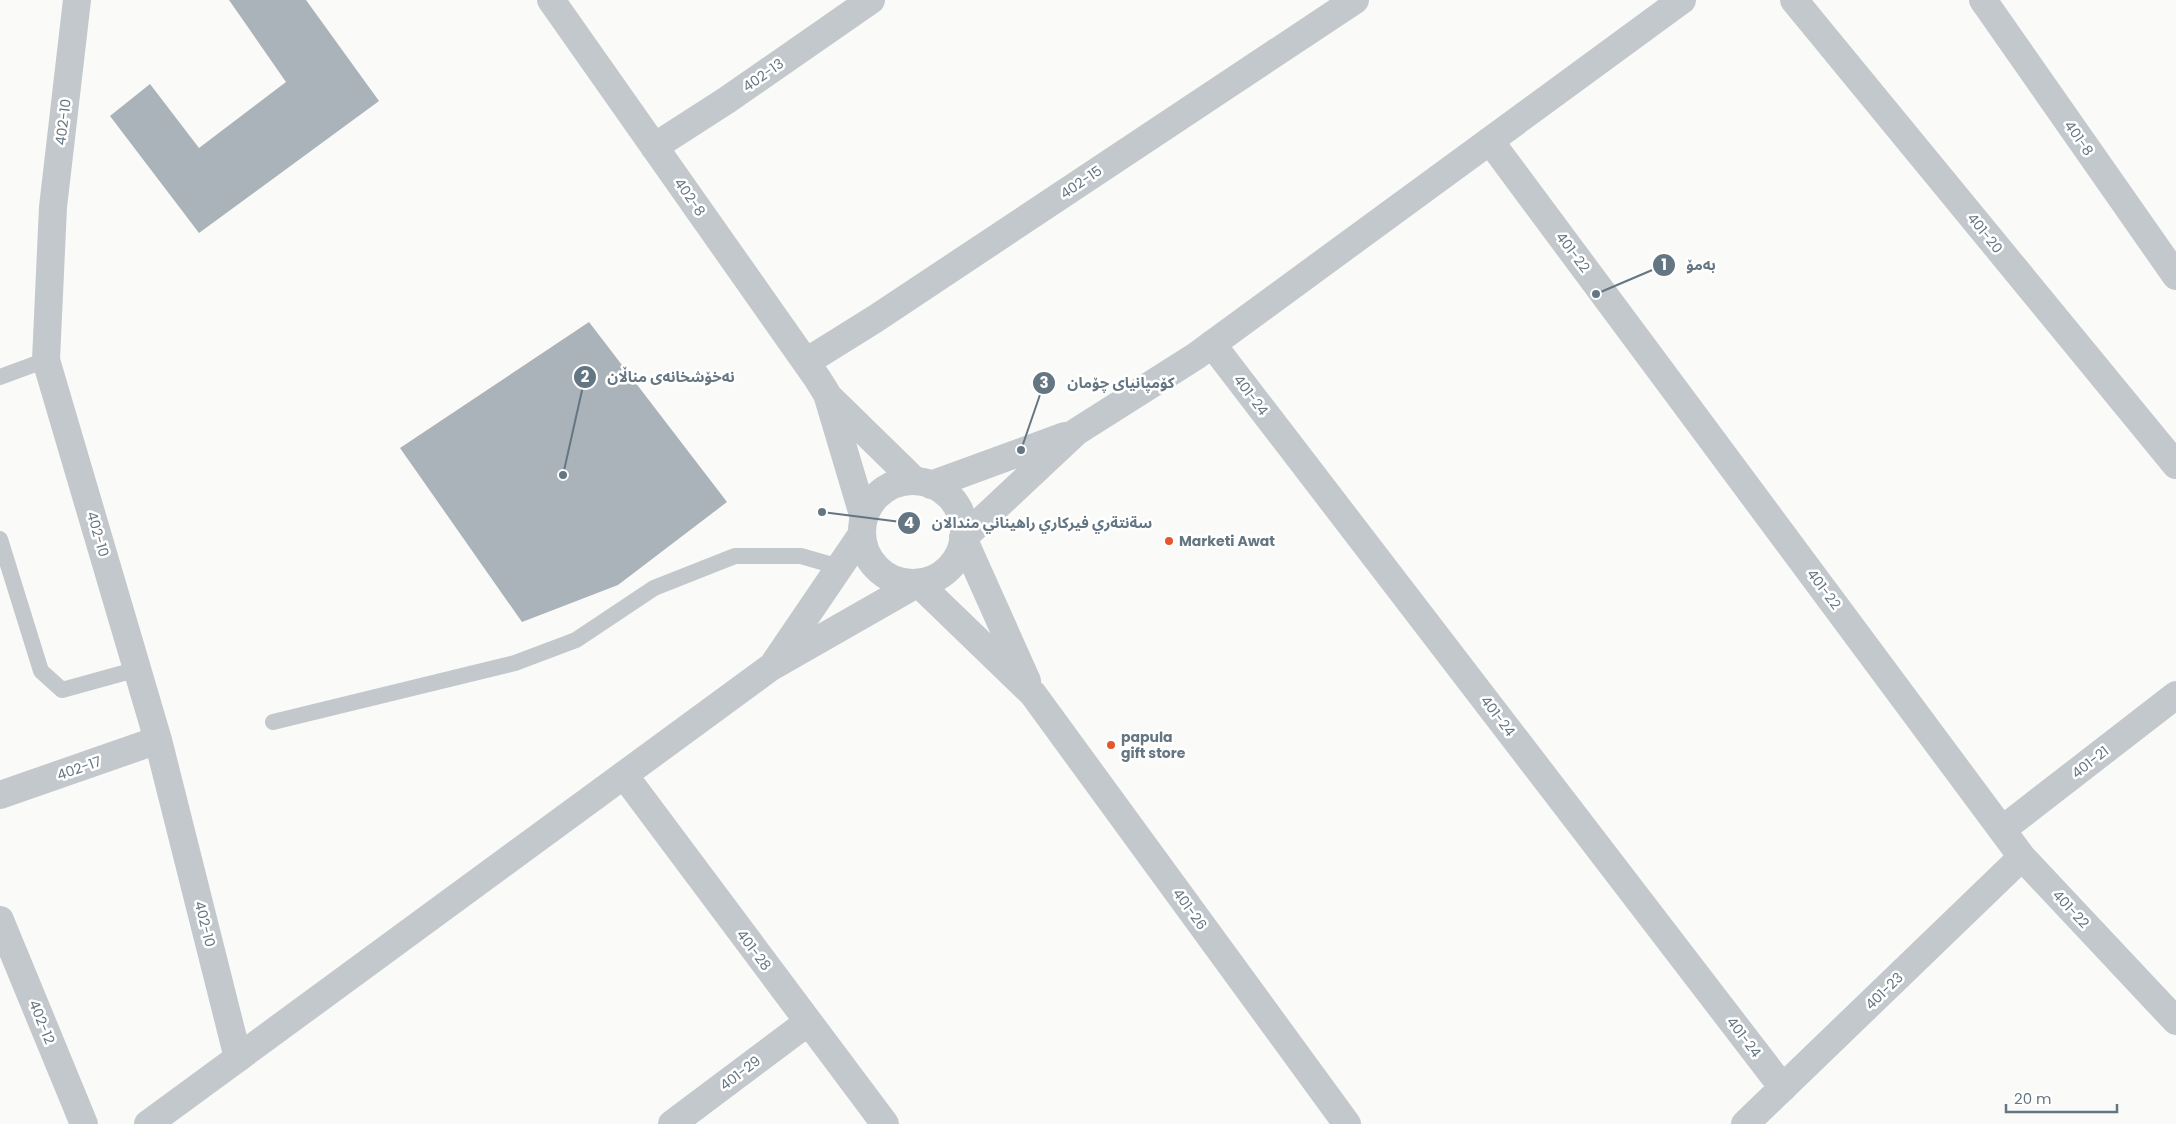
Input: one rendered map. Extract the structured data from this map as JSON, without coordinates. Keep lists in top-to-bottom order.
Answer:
{
  "streets": {
    "street": [
      "402-13",
      "402-10",
      "401-8",
      "402-15",
      "402-8",
      "401-20",
      "401-22",
      "401-24",
      "401-21",
      "402-17",
      "401-26",
      "401-28",
      "401-23",
      "402-12",
      "401-29"
    ]
  },
  "crossings": [
    ["402-13", "402-8"],
    ["402-10", "402-17"],
    ["402-15", "402-8"],
    ["401-22", "401-21"],
    ["401-22", "401-23"],
    ["401-24", "401-23"],
    ["401-28", "401-29"]
  ],
  "places": [
    "بەمۆ",
    "کۆمپانیای چۆمان",
    "نەخۆشخانەی مناڵان",
    "سةنتةري فيركاري راهيناني مندالان",
    "Marketi Awat",
    "papula gift store"
  ],
  "scale_bar": "20 m"
}
